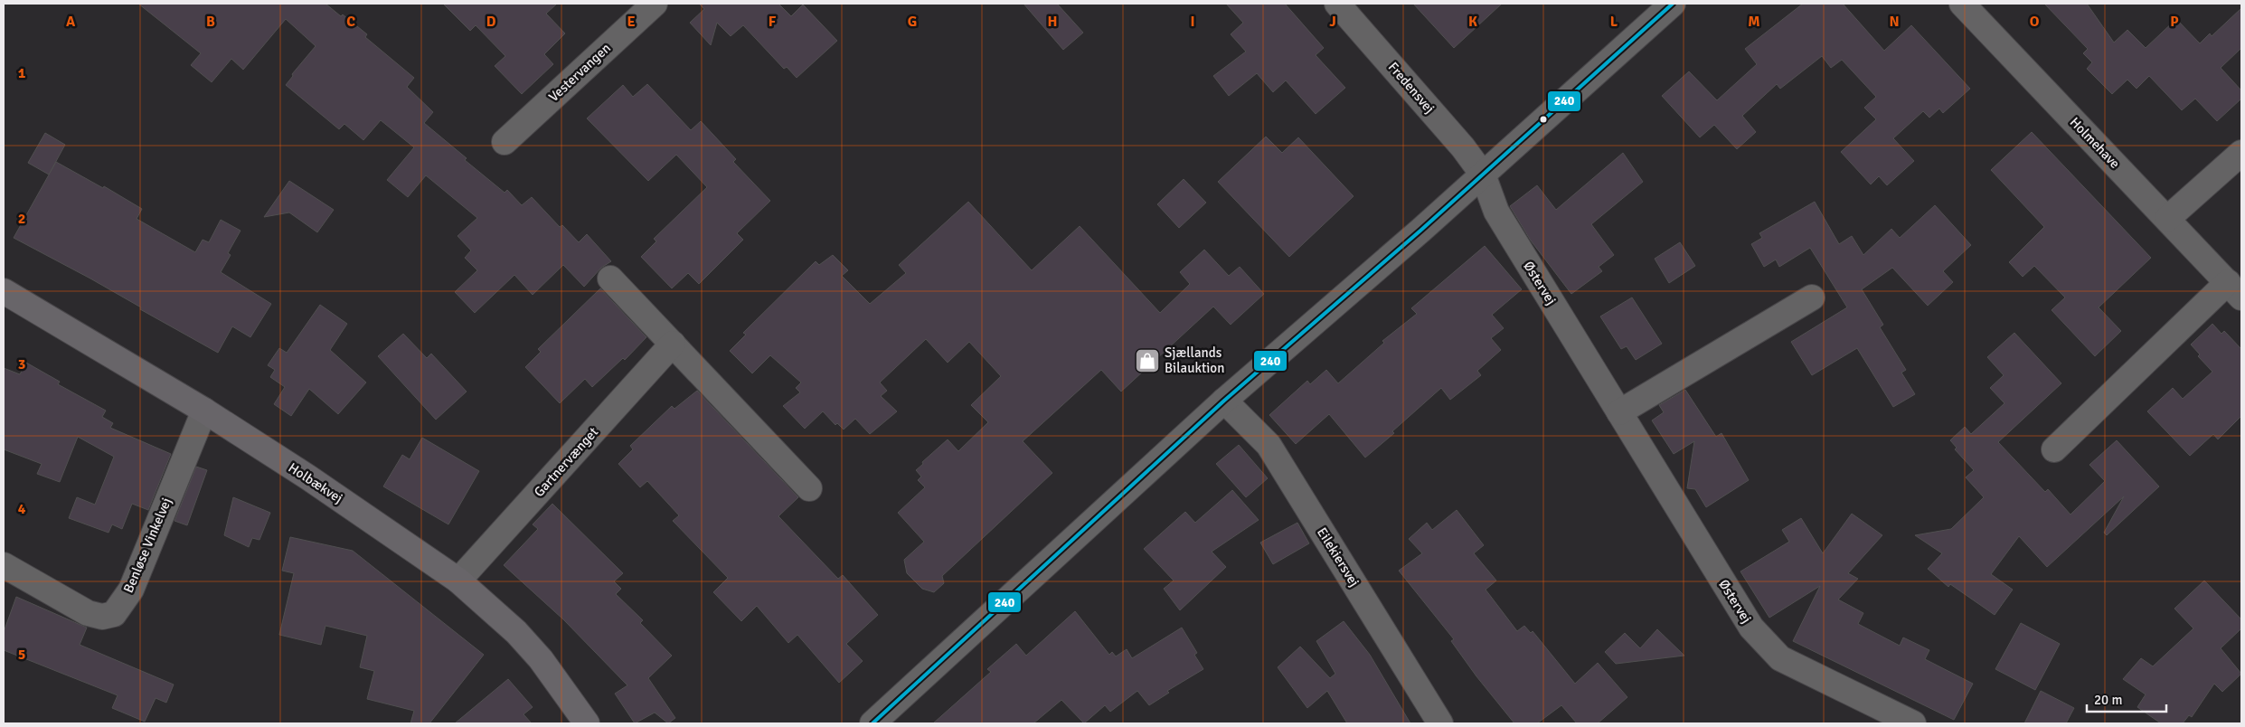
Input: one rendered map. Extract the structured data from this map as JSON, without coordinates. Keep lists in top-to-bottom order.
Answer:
{
  "streets": {
    "main road": ["Holbækvej"],
    "street": [
      "Vestervangen",
      "Fredensvej",
      "Holmehave",
      "Østervej",
      "Gartnervænget",
      "Benløse Vinkelvej",
      "Eilekiersvej"
    ]
  },
  "crossings": [
    ["Fredensvej", "Østervej"],
    ["Gartnervænget", "Holbækvej"],
    ["Holbækvej", "Benløse Vinkelvej"]
  ],
  "places": {
    "shop": ["Sjællands Bilauktion"]
  },
  "lines": ["transit line 240"],
  "scale_bar": "20 m",
  "grid": {
    "columns": [
      "A",
      "B",
      "C",
      "D",
      "E",
      "F",
      "G",
      "H",
      "I",
      "J",
      "K",
      "L",
      "M",
      "N",
      "O",
      "P"
    ],
    "rows": [
      "1",
      "2",
      "3",
      "4",
      "5"
    ]
  }
}
